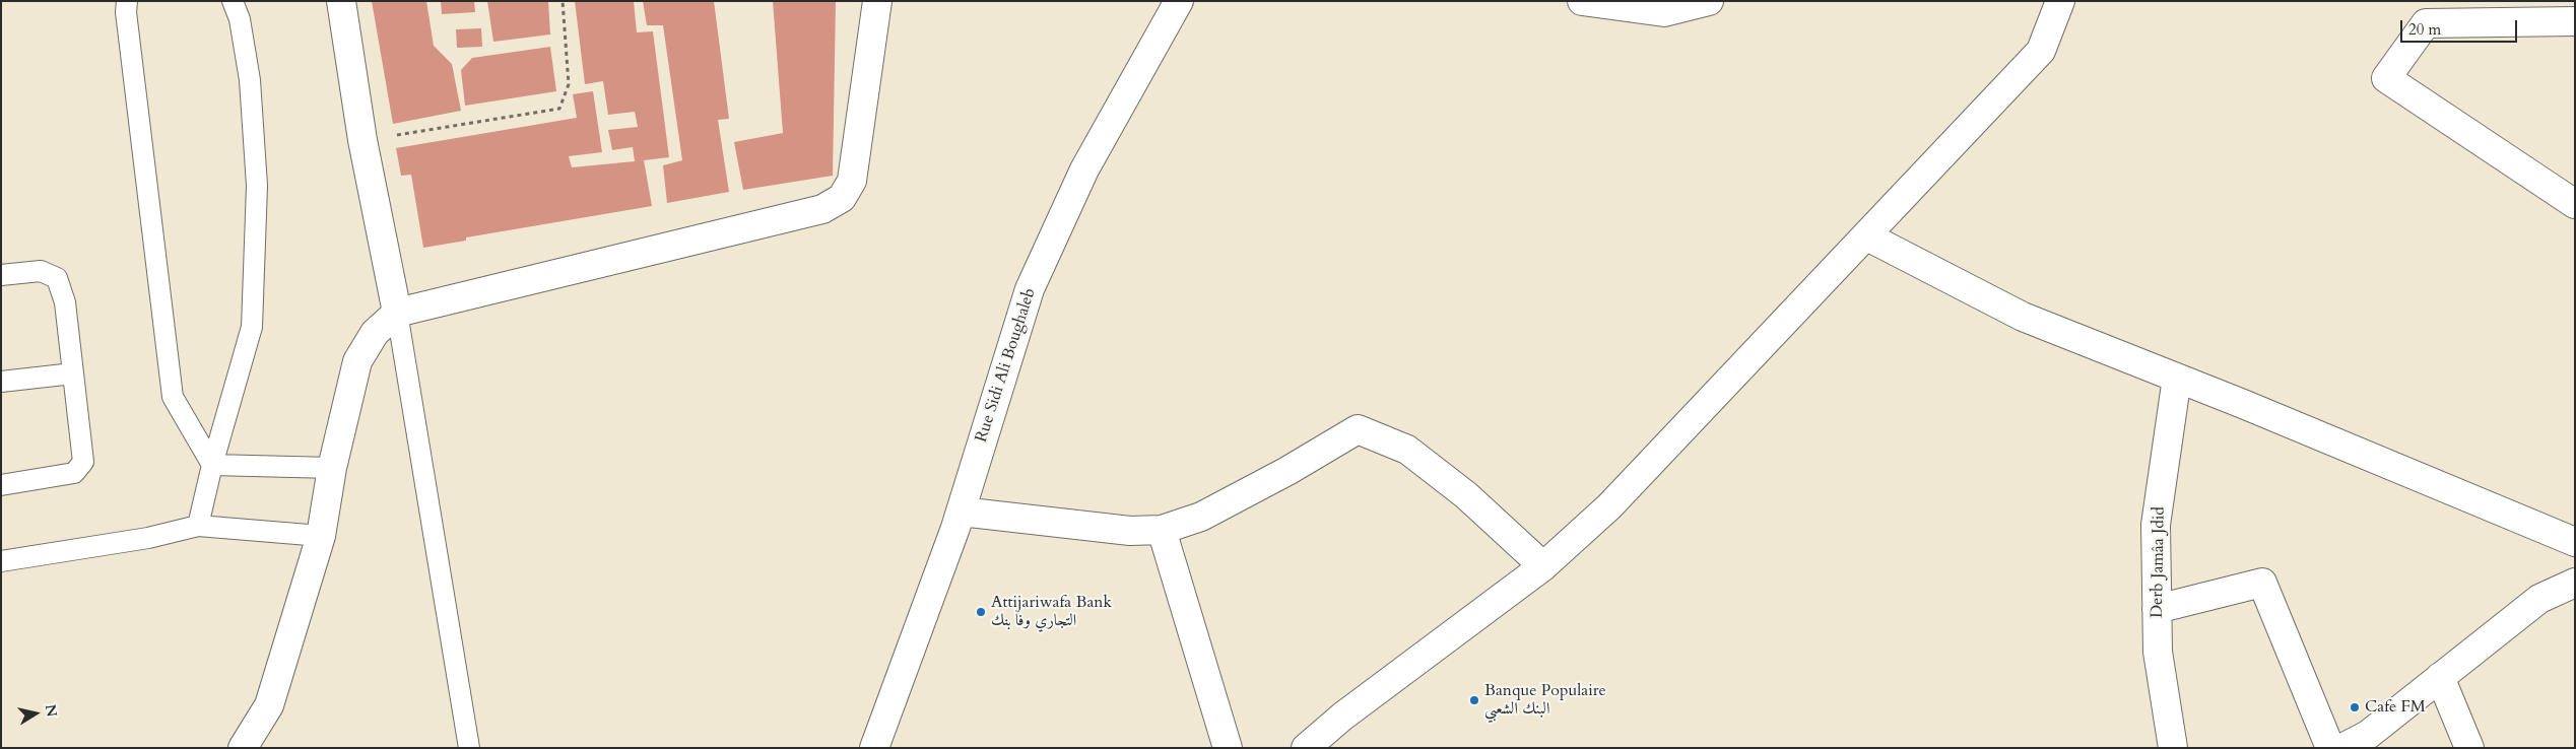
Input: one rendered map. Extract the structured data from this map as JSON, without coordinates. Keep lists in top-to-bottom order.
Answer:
{
  "streets": {
    "street": ["Rue Sidi Ali Boughaleb", "Derb Jamâa Jdid"]
  },
  "places": ["Attijariwafa Bank التجاري وفا بنك", "Banque Populaire البنك الشعبي", "Cafe FM"],
  "scale_bar": "20 m",
  "north": "right"
}
